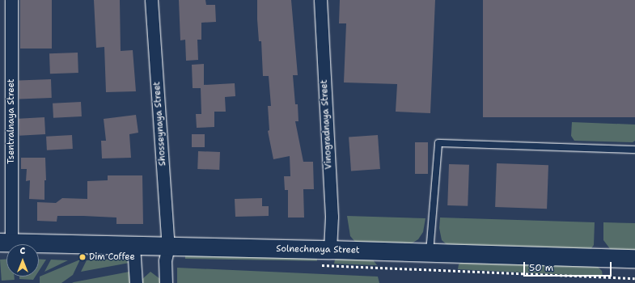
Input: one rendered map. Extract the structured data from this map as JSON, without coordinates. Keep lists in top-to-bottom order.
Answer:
{
  "streets": {
    "main road": ["Solnechnaya Street"],
    "street": ["Tsentralnaya Street", "Shosseynaya Street", "Vinogradnaya Street"]
  },
  "crossings": [
    ["Tsentralnaya Street", "Solnechnaya Street"],
    ["Shosseynaya Street", "Solnechnaya Street"],
    ["Vinogradnaya Street", "Solnechnaya Street"]
  ],
  "places": ["Dim Coffee"],
  "scale_bar": "50 m",
  "north": "top"
}
